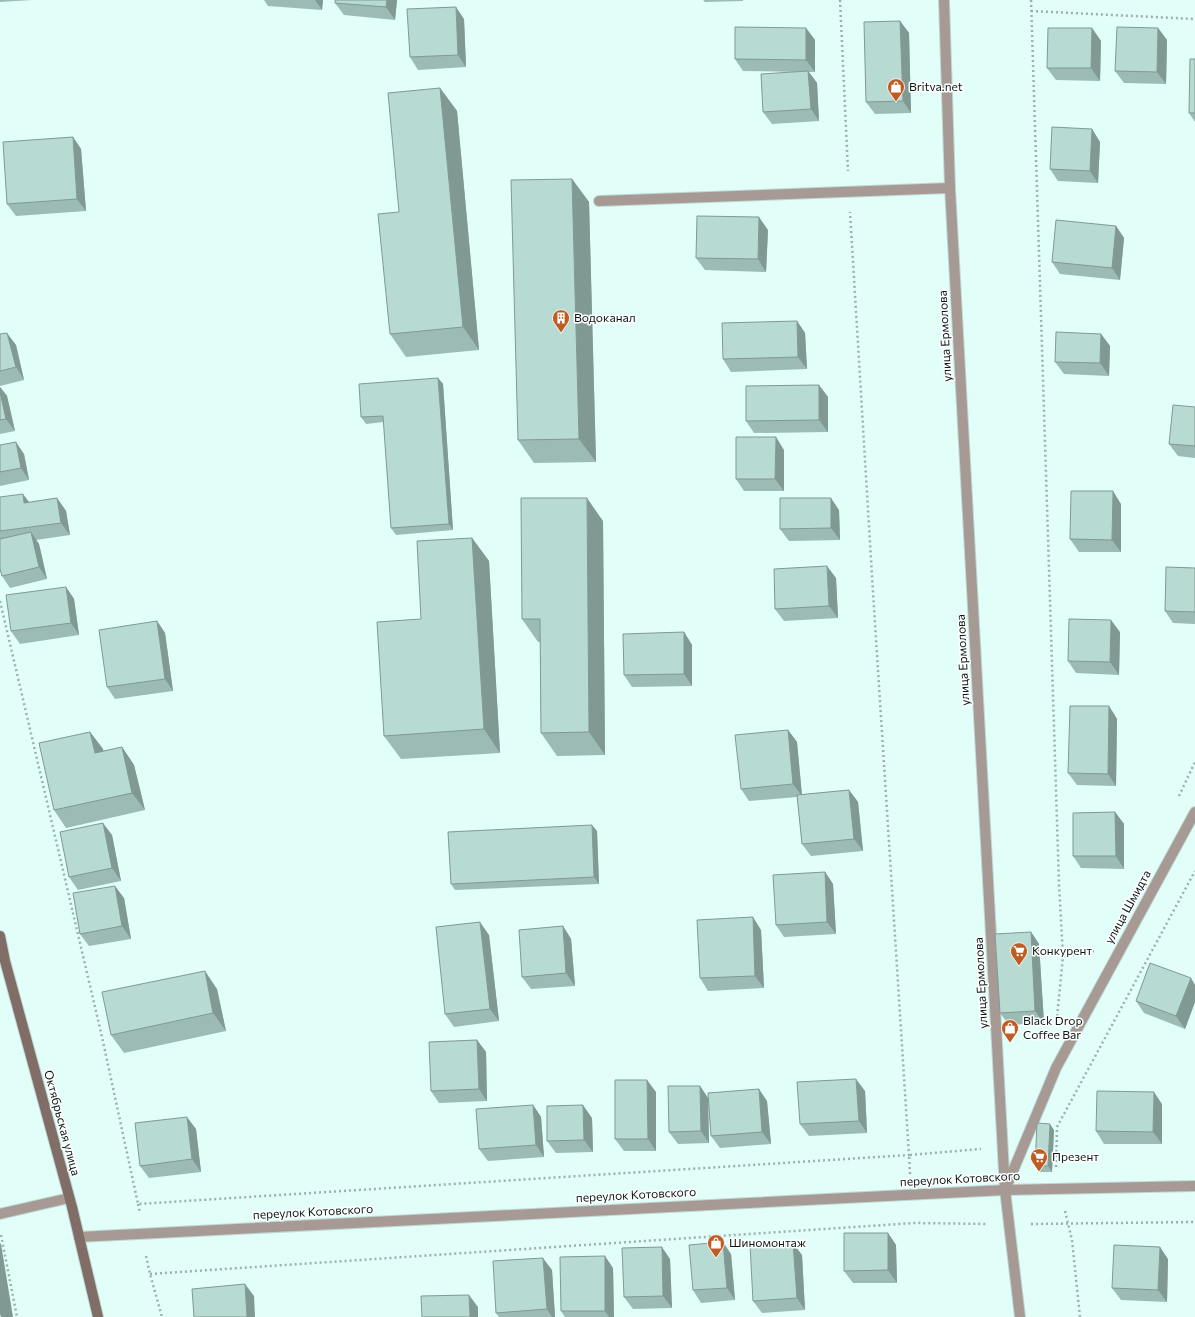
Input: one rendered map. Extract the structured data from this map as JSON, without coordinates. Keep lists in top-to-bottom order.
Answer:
{
  "streets": {
    "main road": ["Октябрьская улица"],
    "street": ["улица Ермолова", "улица Шмидта", "переулок Котовского"]
  },
  "crossings": [
    ["улица Ермолова", "улица Шмидта"],
    ["улица Ермолова", "переулок Котовского"],
    ["улица Шмидта", "переулок Котовского"],
    ["Октябрьская улица", "переулок Котовского"]
  ],
  "places": {
    "shop": ["Britva.net", "Black Drop Coffee Bar", "Шиномонтаж"],
    "building": ["Водоканал"],
    "supermarket": ["Конкурент", "Презент"]
  }
}
